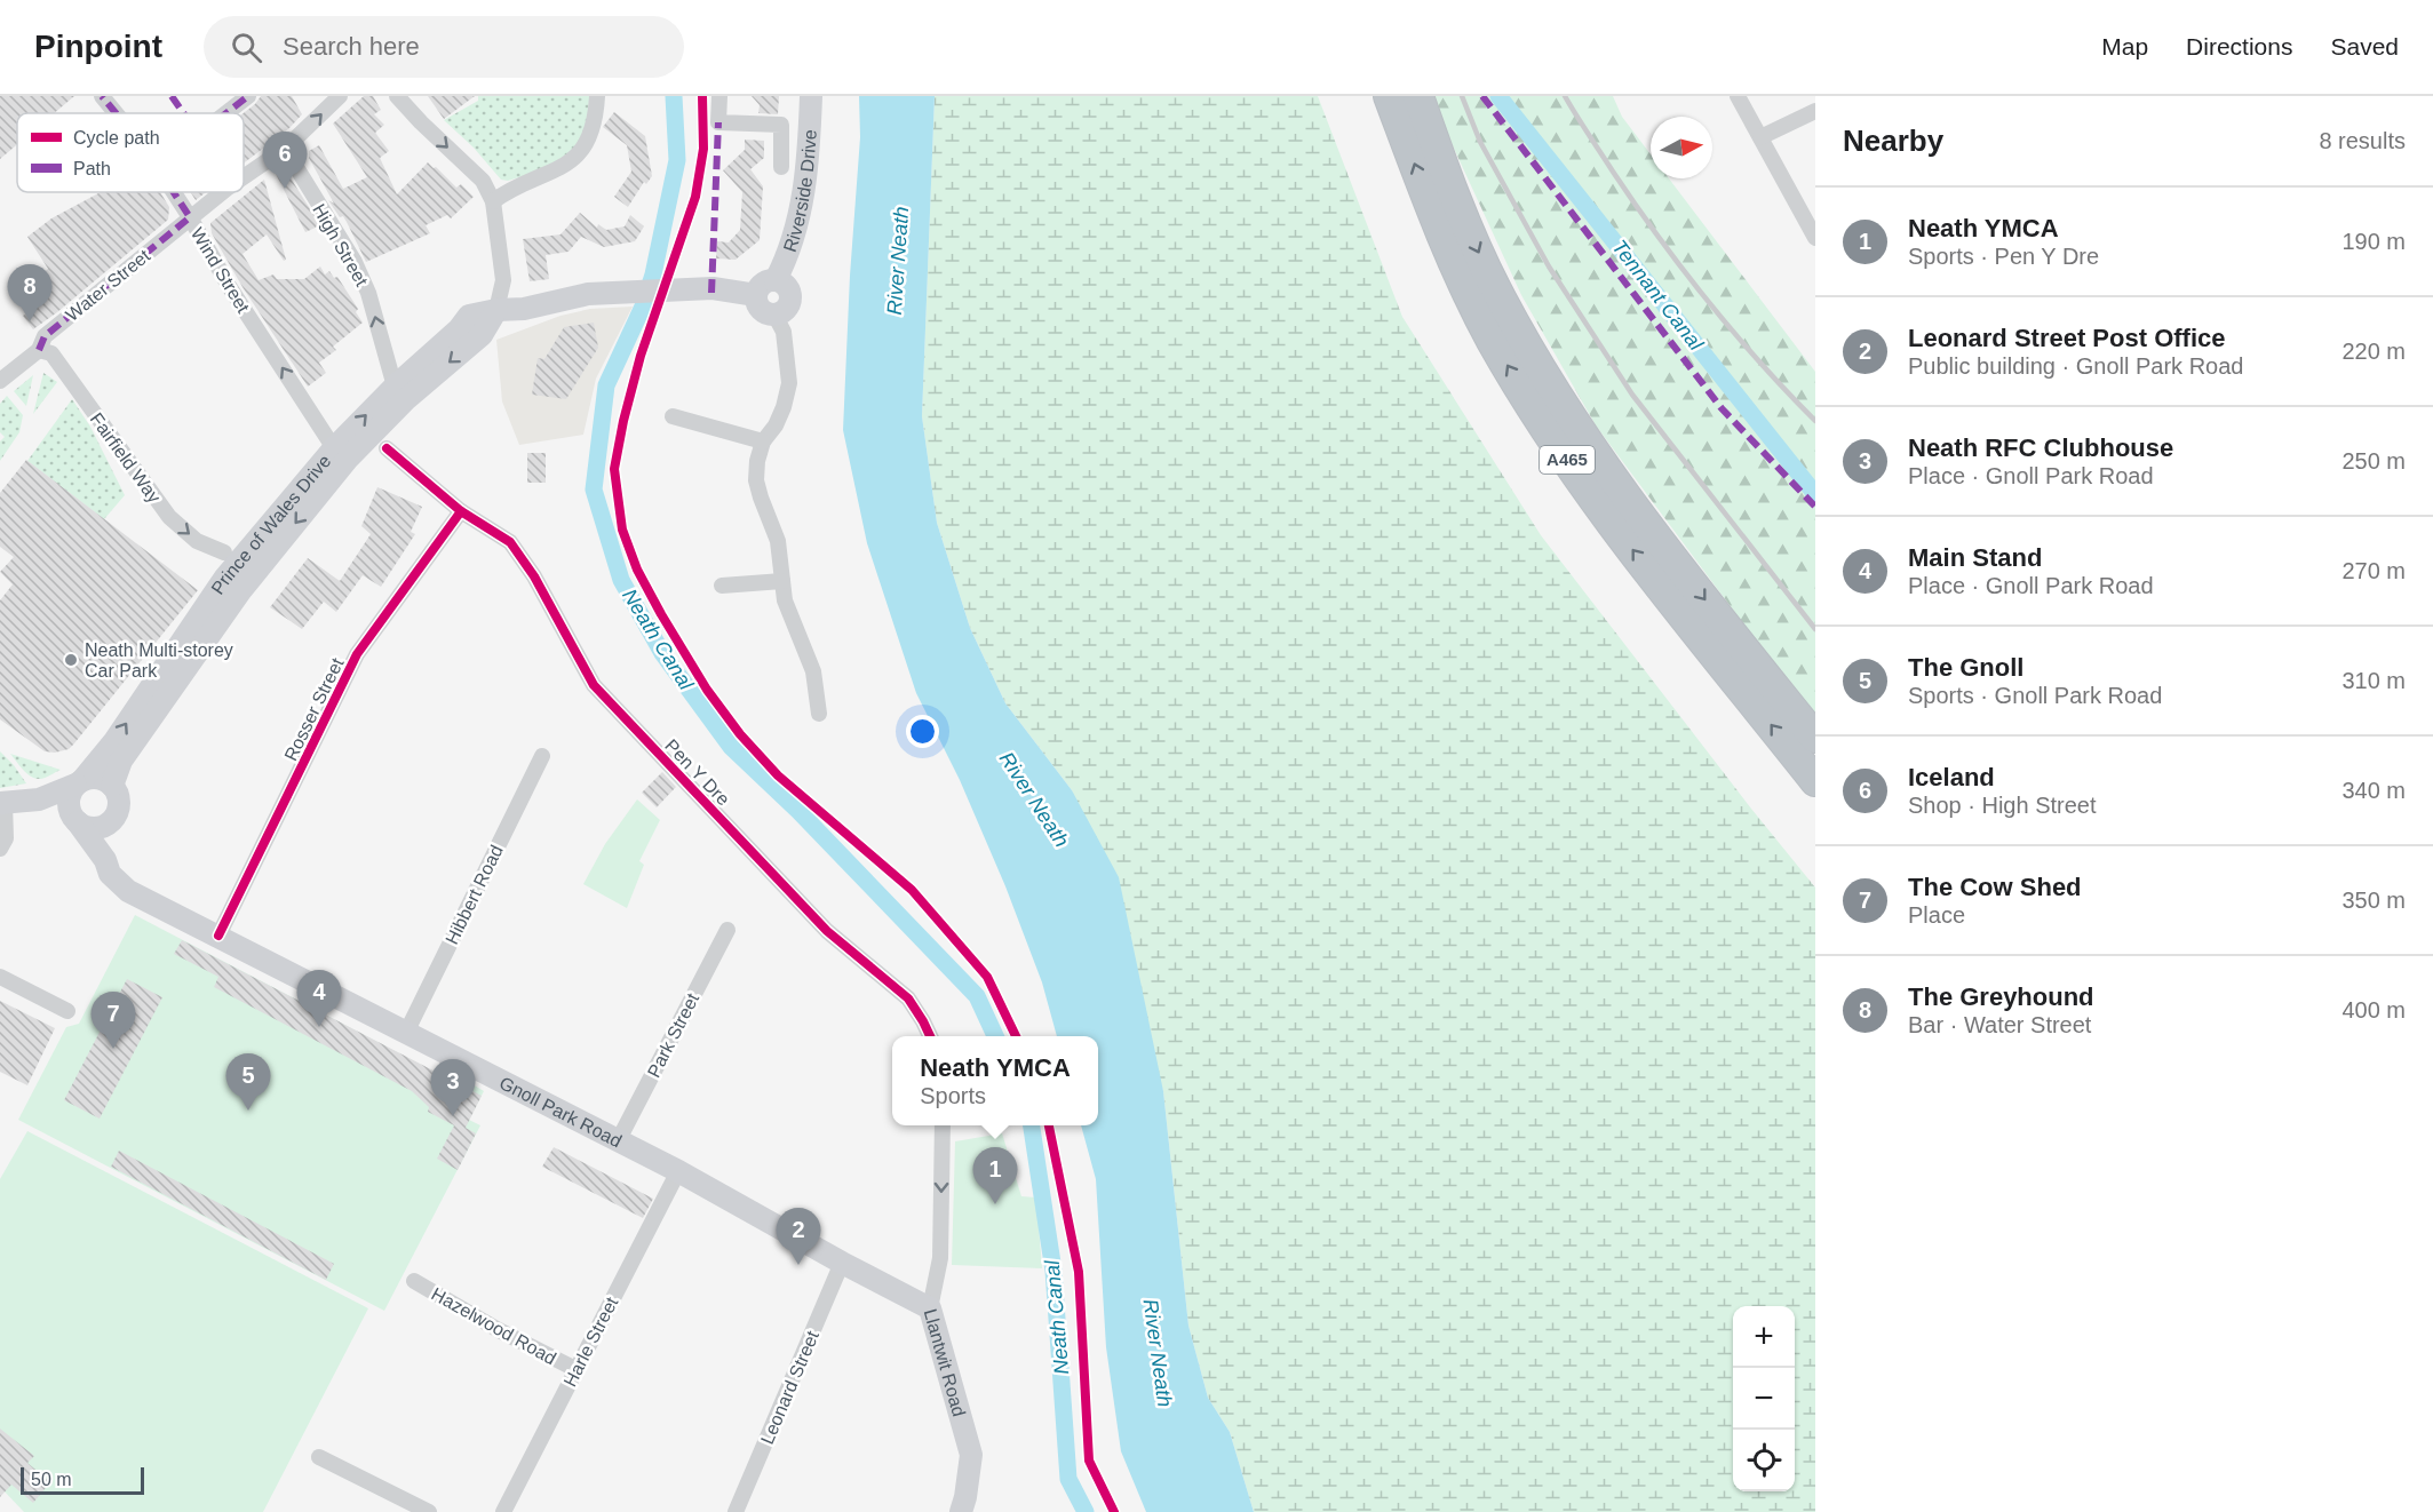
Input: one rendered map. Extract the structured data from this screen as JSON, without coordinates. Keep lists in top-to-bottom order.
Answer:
{
  "streets": {
    "highway": ["A465"],
    "main road": [
      "Riverside Drive",
      "Prince of Wales Drive",
      "Gnoll Park Road",
      "Llantwit Road"
    ],
    "street": [
      "High Street",
      "Wind Street",
      "Water Street",
      "Fairfield Way",
      "Rosser Street",
      "Pen Y Dre",
      "Hibbert Road",
      "Park Street",
      "Hazelwood Road",
      "Harle Street",
      "Leonard Street"
    ]
  },
  "crossings": [
    ["Riverside Drive", "Prince of Wales Drive"],
    ["High Street", "Water Street"],
    ["High Street", "Prince of Wales Drive"],
    ["Wind Street", "Water Street"],
    ["Wind Street", "Prince of Wales Drive"],
    ["Water Street", "Fairfield Way"],
    ["Prince of Wales Drive", "Gnoll Park Road"],
    ["Rosser Street", "Pen Y Dre"],
    ["Rosser Street", "Gnoll Park Road"],
    ["Hibbert Road", "Gnoll Park Road"],
    ["Park Street", "Gnoll Park Road"],
    ["Gnoll Park Road", "Harle Street"],
    ["Gnoll Park Road", "Llantwit Road"],
    ["Gnoll Park Road", "Leonard Street"],
    ["Hazelwood Road", "Harle Street"],
    ["Llantwit Road", "Leonard Street"]
  ],
  "one_way": ["Wind Street", "Fairfield Way"],
  "water": ["River Neath", "Tennant Canal", "Neath Canal"],
  "places": ["Neath Multi-storey Car Park"],
  "legend": ["Cycle path", "Path"],
  "scale_bar": "50 m",
  "north": "right",
  "page": {
    "header": "Pinpoint",
    "search": "Search here",
    "nav": ["Map", "Directions", "Saved"],
    "heading": ["Nearby", "8 results"],
    "pins": [
      "6",
      "8",
      "4",
      "7",
      "5",
      "3",
      "1",
      "2"
    ],
    "list": [
      {
        "mark": "1",
        "name": "Neath YMCA",
        "note": "Sports · Pen Y Dre",
        "value": "190 m"
      },
      {
        "mark": "2",
        "name": "Leonard Street Post Office",
        "note": "Public building · Gnoll Park Road",
        "value": "220 m"
      },
      {
        "mark": "3",
        "name": "Neath RFC Clubhouse",
        "note": "Place · Gnoll Park Road",
        "value": "250 m"
      },
      {
        "mark": "4",
        "name": "Main Stand",
        "note": "Place · Gnoll Park Road",
        "value": "270 m"
      },
      {
        "mark": "5",
        "name": "The Gnoll",
        "note": "Sports · Gnoll Park Road",
        "value": "310 m"
      },
      {
        "mark": "6",
        "name": "Iceland",
        "note": "Shop · High Street",
        "value": "340 m"
      },
      {
        "mark": "7",
        "name": "The Cow Shed",
        "note": "Place",
        "value": "350 m"
      },
      {
        "mark": "8",
        "name": "The Greyhound",
        "note": "Bar · Water Street",
        "value": "400 m"
      }
    ],
    "popup": ["Neath YMCA", "Sports"],
    "map_buttons": ["+", "−"],
    "scale": "50 m"
  }
}
